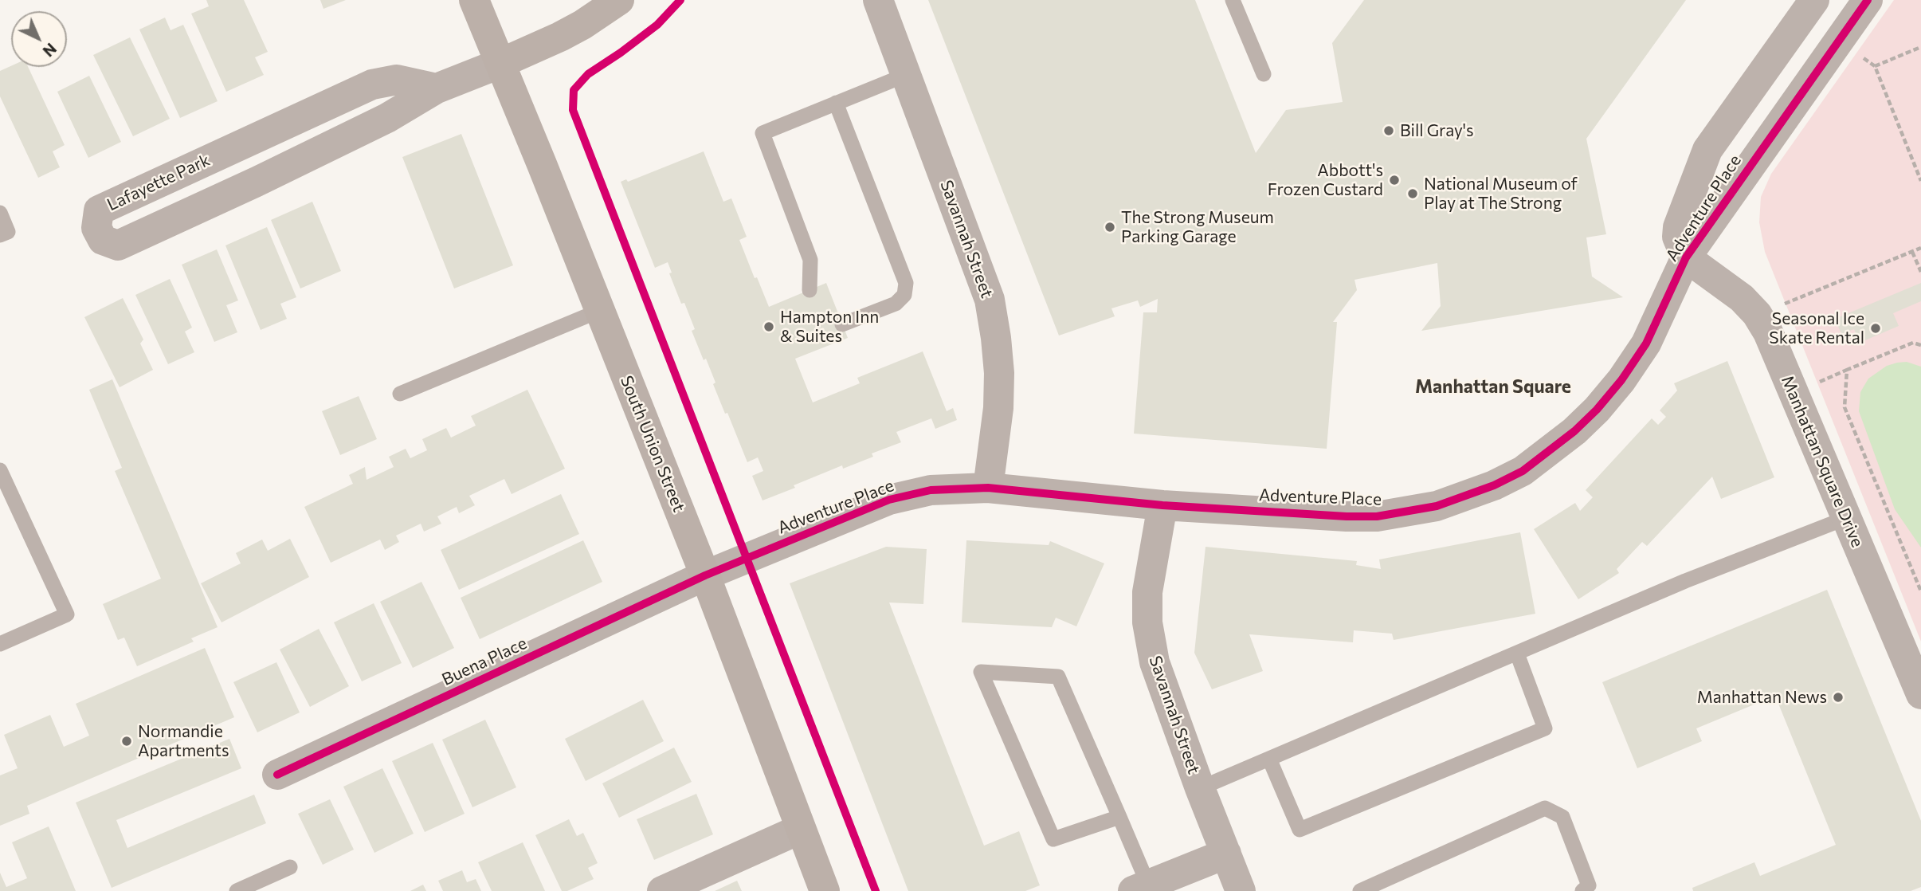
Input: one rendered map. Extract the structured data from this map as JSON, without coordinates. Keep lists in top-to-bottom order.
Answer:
{
  "streets": {
    "main road": ["South Union Street"],
    "street": [
      "Lafayette Park",
      "Adventure Place",
      "Savannah Street",
      "Manhattan Square Drive",
      "Buena Place"
    ]
  },
  "crossings": [
    ["Adventure Place", "Savannah Street"],
    ["Adventure Place", "South Union Street"],
    ["Adventure Place", "Manhattan Square Drive"],
    ["Adventure Place", "Buena Place"],
    ["South Union Street", "Buena Place"]
  ],
  "districts": ["Manhattan Square"],
  "places": [
    "Bill Gray's",
    "Abbott's Frozen Custard",
    "National Museum of Play at The Strong",
    "The Strong Museum Parking Garage",
    "Hampton Inn & Suites",
    "Seasonal Ice Skate Rental",
    "Manhattan News",
    "Normandie Apartments"
  ],
  "north": "bottom right"
}
